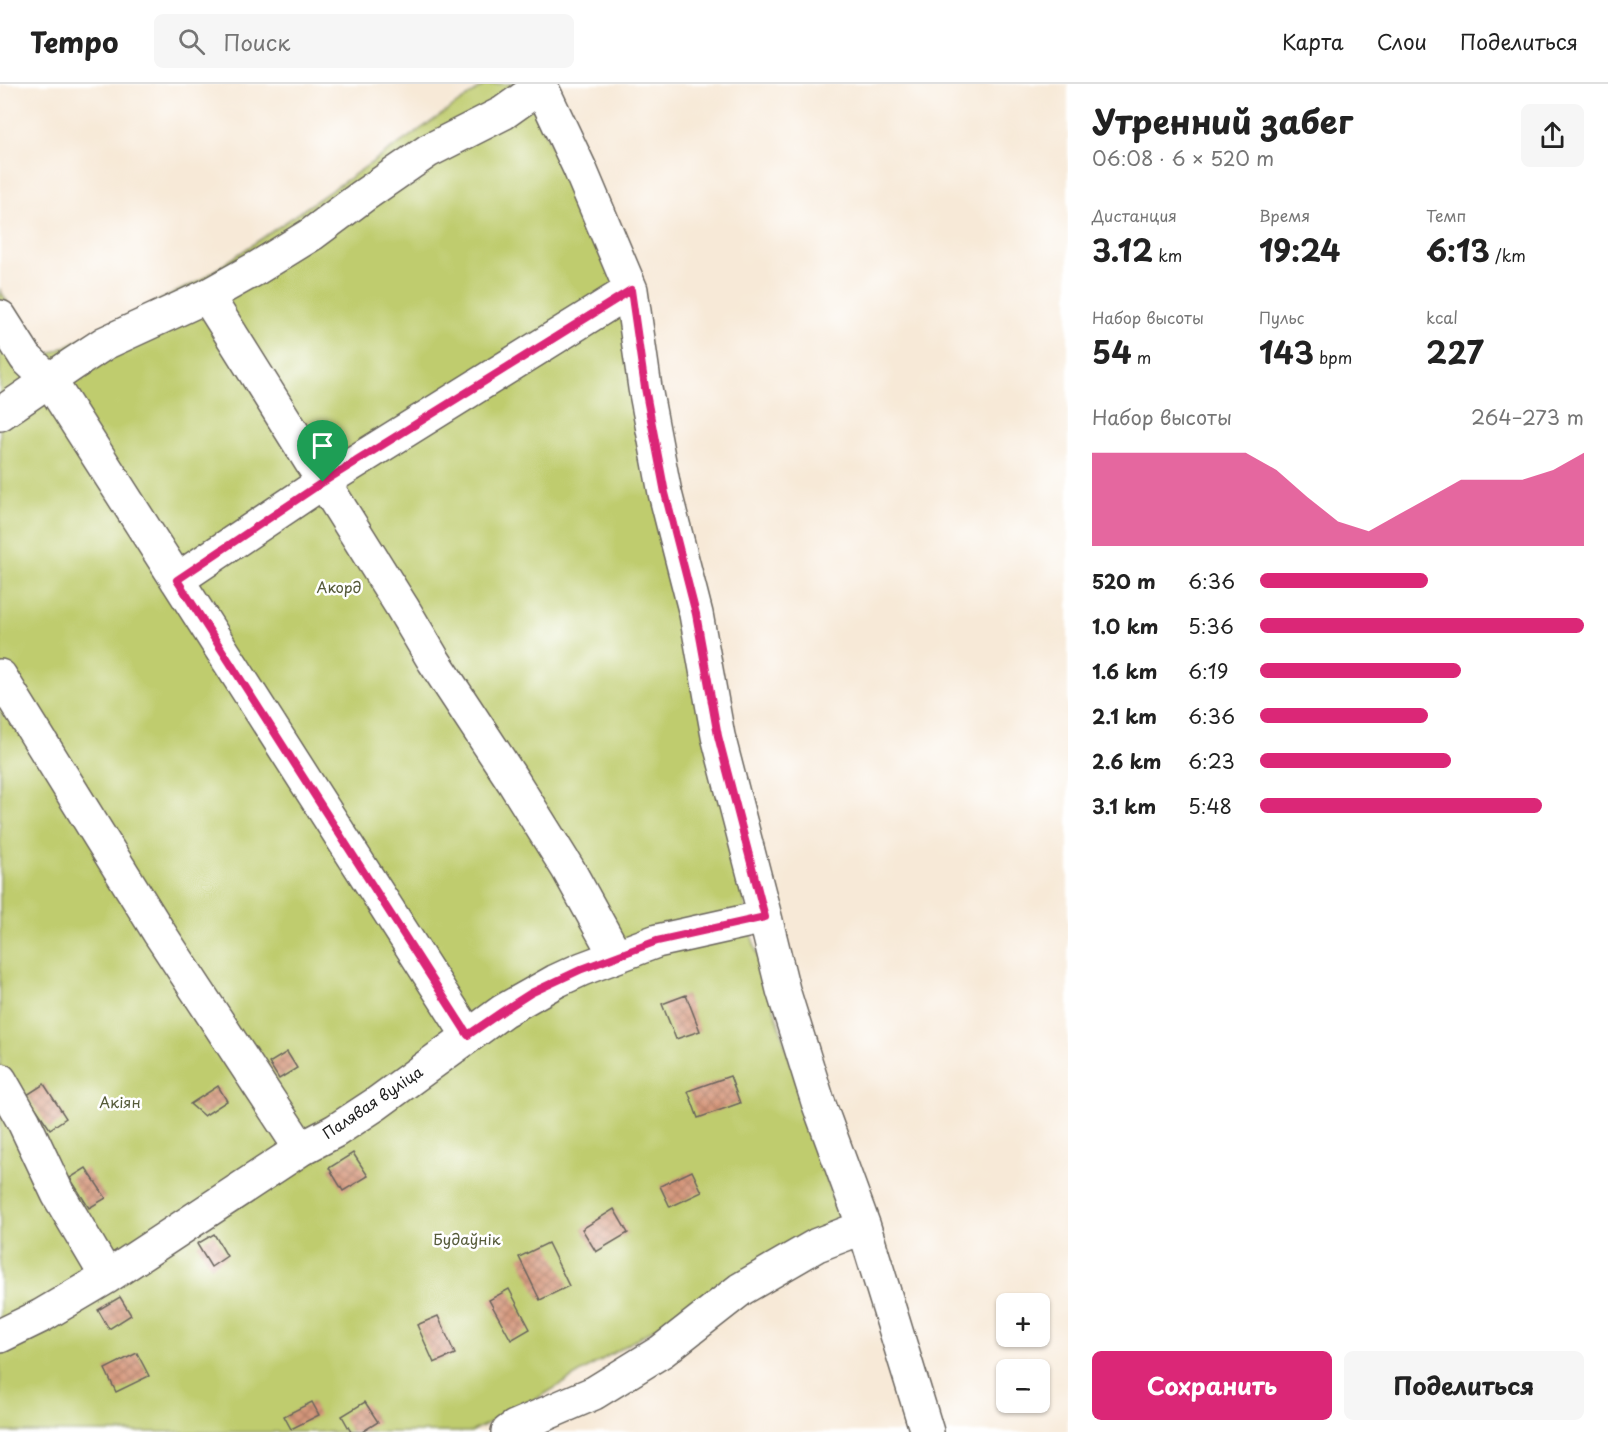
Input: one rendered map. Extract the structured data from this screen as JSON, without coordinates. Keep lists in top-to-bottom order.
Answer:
{
  "streets": {
    "street": ["Палявая вуліца"]
  },
  "parks": ["Акорд", "Акіян", "Будаўнік"],
  "page": {
    "header": "Tempo",
    "search": "Поиск",
    "nav": ["Карта", "Слои", "Поделиться"],
    "heading": ["Утренний забег", "06:08 · 6 × 520 m"],
    "stats": [
      ["Дистанция", "3.12 km"],
      ["Время", "19:24"],
      ["Темп", "6:13 /km"],
      ["Набор высоты", "54 m"],
      ["Пульс", "143 bpm"],
      ["kcal", "227"]
    ],
    "chart": ["Набор высоты", "264–273 m"],
    "list": [
      {
        "name": "520 m",
        "note": "6:36"
      },
      {
        "name": "1.0 km",
        "note": "5:36"
      },
      {
        "name": "1.6 km",
        "note": "6:19"
      },
      {
        "name": "2.1 km",
        "note": "6:36"
      },
      {
        "name": "2.6 km",
        "note": "6:23"
      },
      {
        "name": "3.1 km",
        "note": "5:48"
      }
    ],
    "map_buttons": ["+", "−"],
    "buttons": ["Сохранить", "Поделиться"]
  }
}
